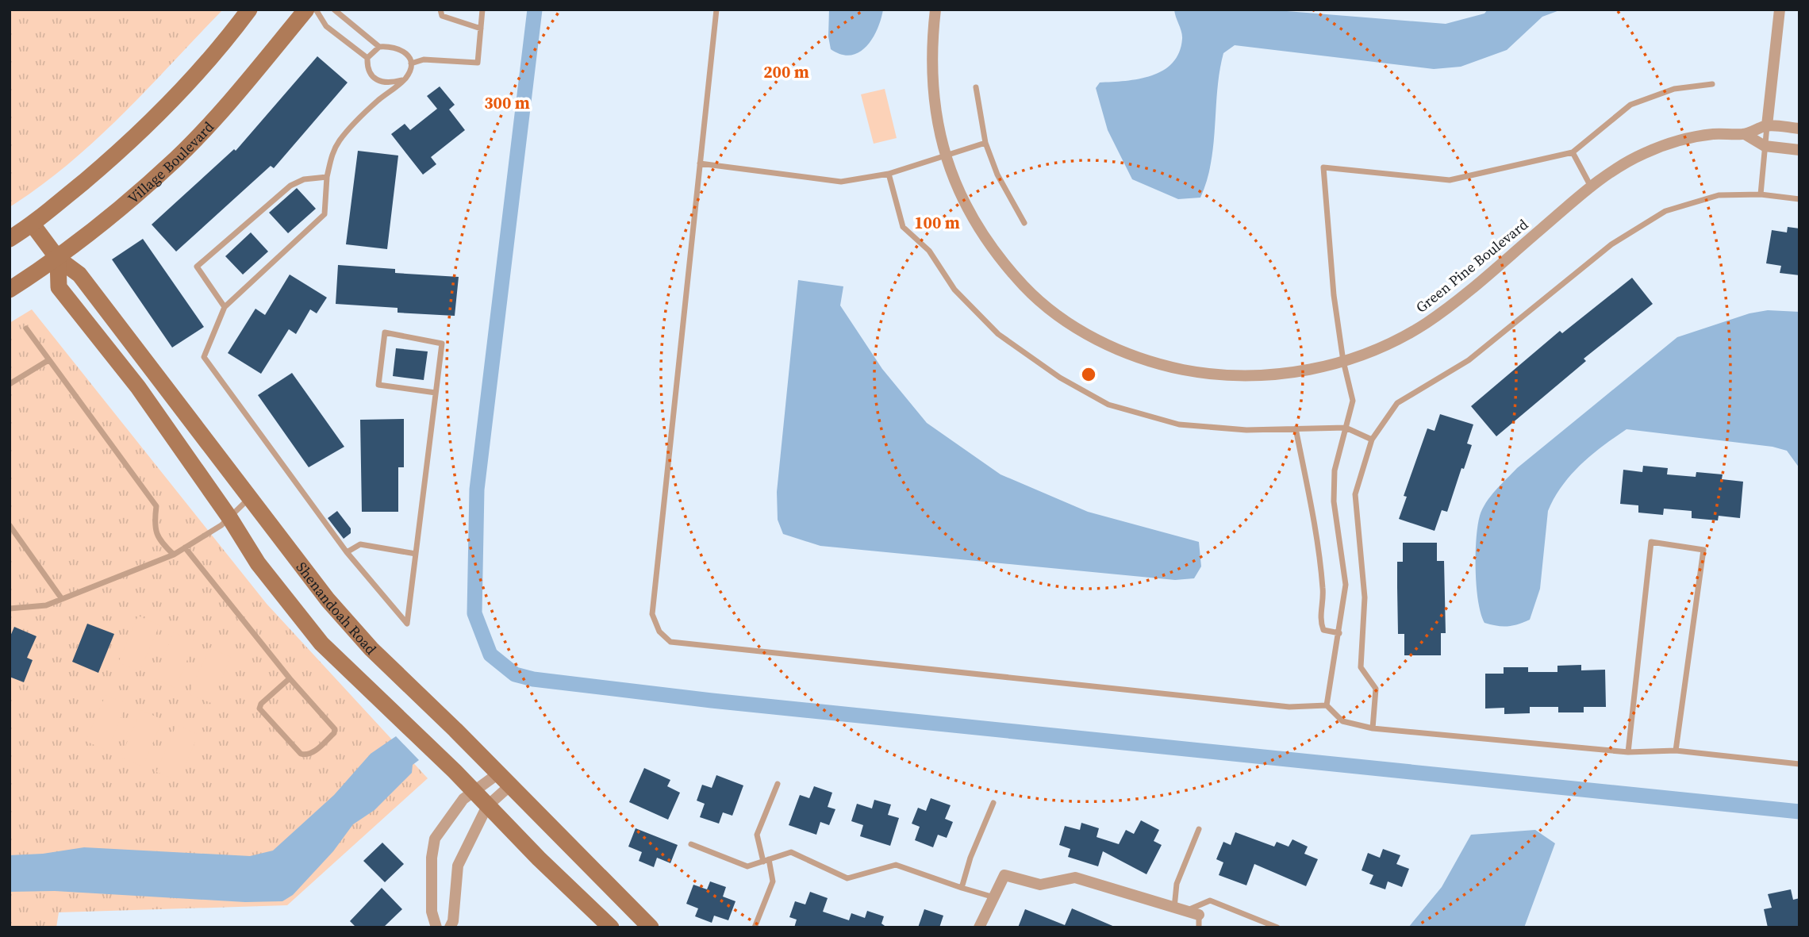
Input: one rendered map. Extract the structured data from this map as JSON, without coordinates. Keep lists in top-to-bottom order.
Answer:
{
  "streets": {
    "street": ["Village Boulevard", "Green Pine Boulevard", "Shenandoah Road"]
  },
  "crossings": [
    ["Village Boulevard", "Shenandoah Road"]
  ],
  "rings": ["200 m", "300 m", "100 m"]
}
